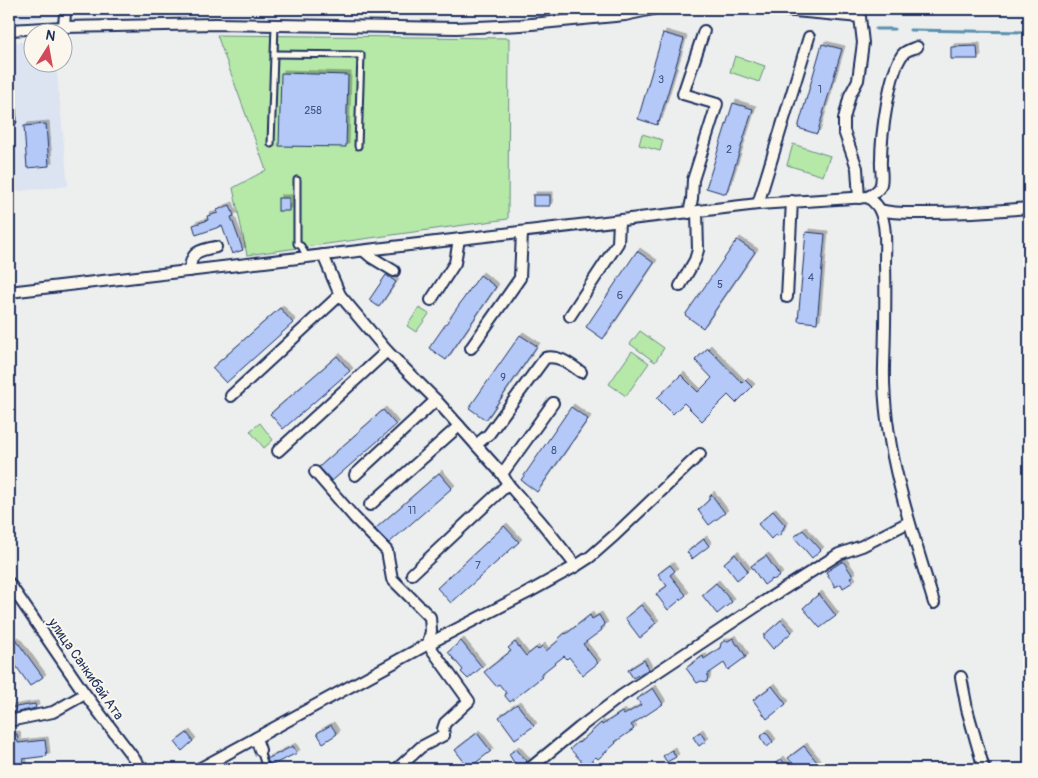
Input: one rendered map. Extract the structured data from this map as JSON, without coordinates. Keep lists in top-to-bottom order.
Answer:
{
  "streets": {
    "street": ["улица Санкибай Ата"]
  },
  "house_numbers": [
    "3",
    "1",
    "258",
    "2",
    "4",
    "5",
    "6",
    "9",
    "8",
    "11",
    "7"
  ],
  "north": "top"
}
